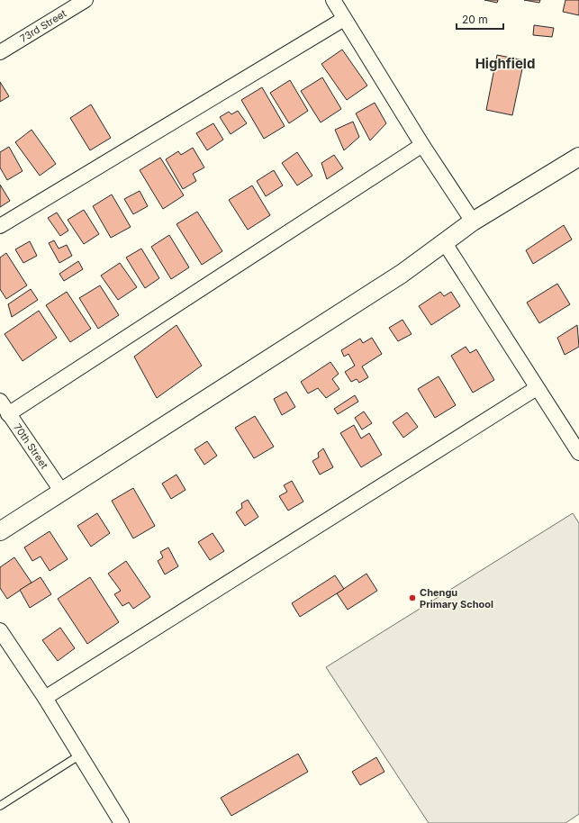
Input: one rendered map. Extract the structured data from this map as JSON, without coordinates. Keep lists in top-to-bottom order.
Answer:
{
  "streets": {
    "street": ["73rd Street", "70th Street"]
  },
  "districts": ["Highfield"],
  "places": ["Chengu Primary School"],
  "scale_bar": "20 m"
}
